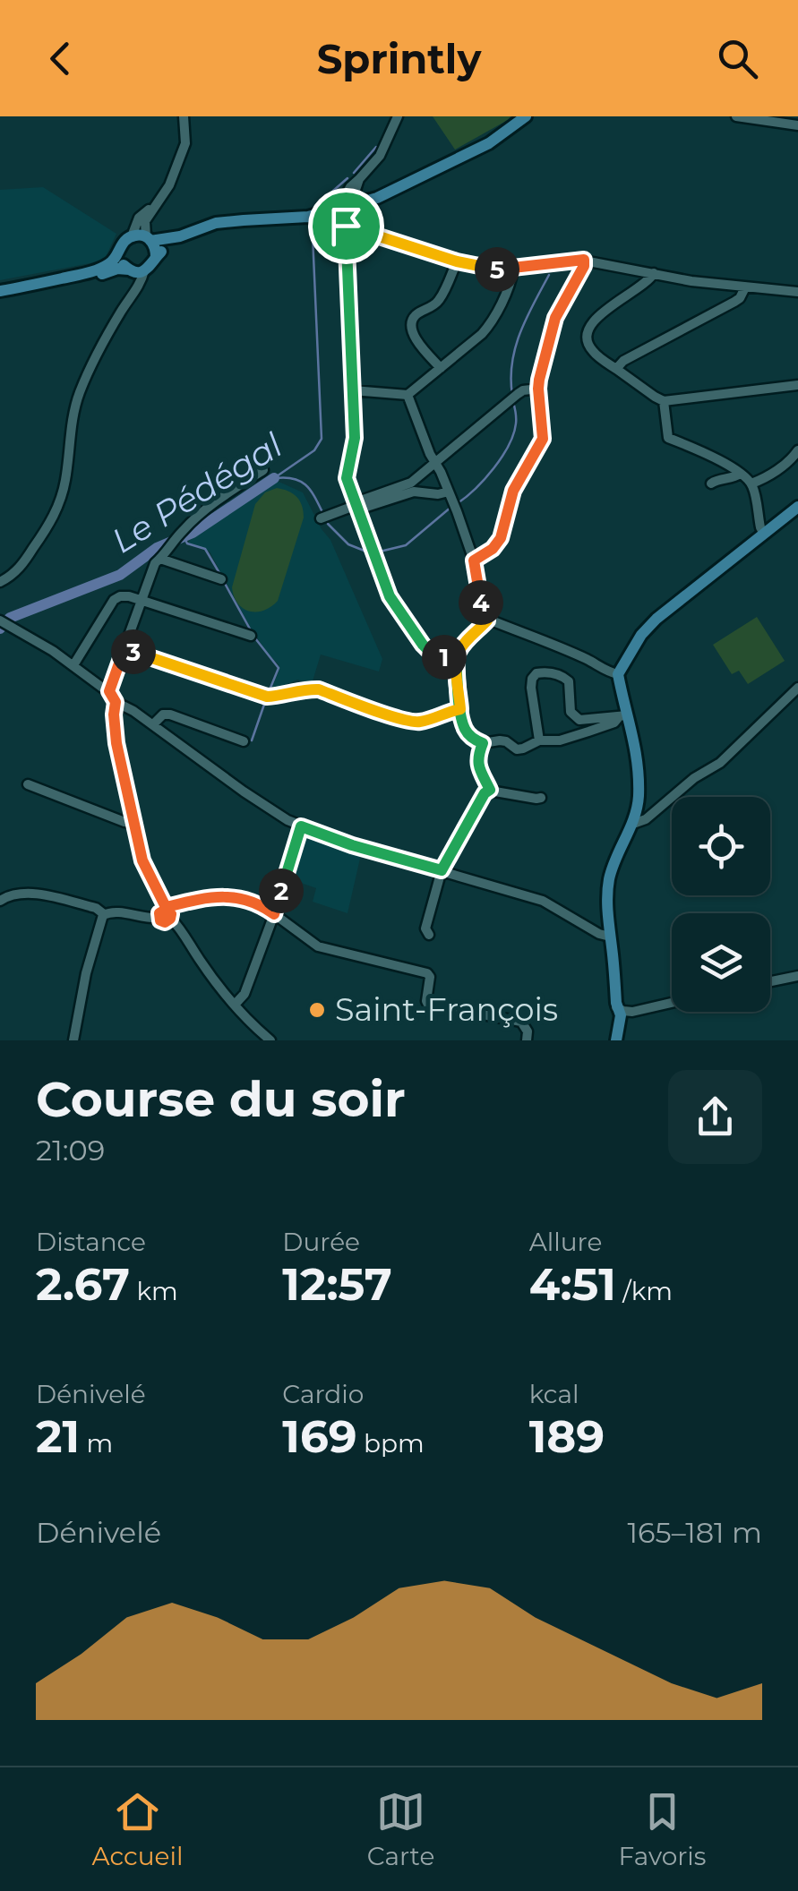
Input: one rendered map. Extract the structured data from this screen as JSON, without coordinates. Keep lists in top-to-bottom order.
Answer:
{
  "water": ["Le Pédégal"],
  "places": ["Saint-François"],
  "page": {
    "header": "Sprintly",
    "pins": [
      "5",
      "4",
      "3",
      "1",
      "2"
    ],
    "heading": ["Course du soir", "21:09"],
    "stats": [
      ["Distance", "2.67 km"],
      ["Durée", "12:57"],
      ["Allure", "4:51 /km"],
      ["Dénivelé", "21 m"],
      ["Cardio", "169 bpm"],
      ["kcal", "189"]
    ],
    "chart": ["Dénivelé", "165–181 m"],
    "tabs": ["Accueil", "Carte", "Favoris"]
  }
}
